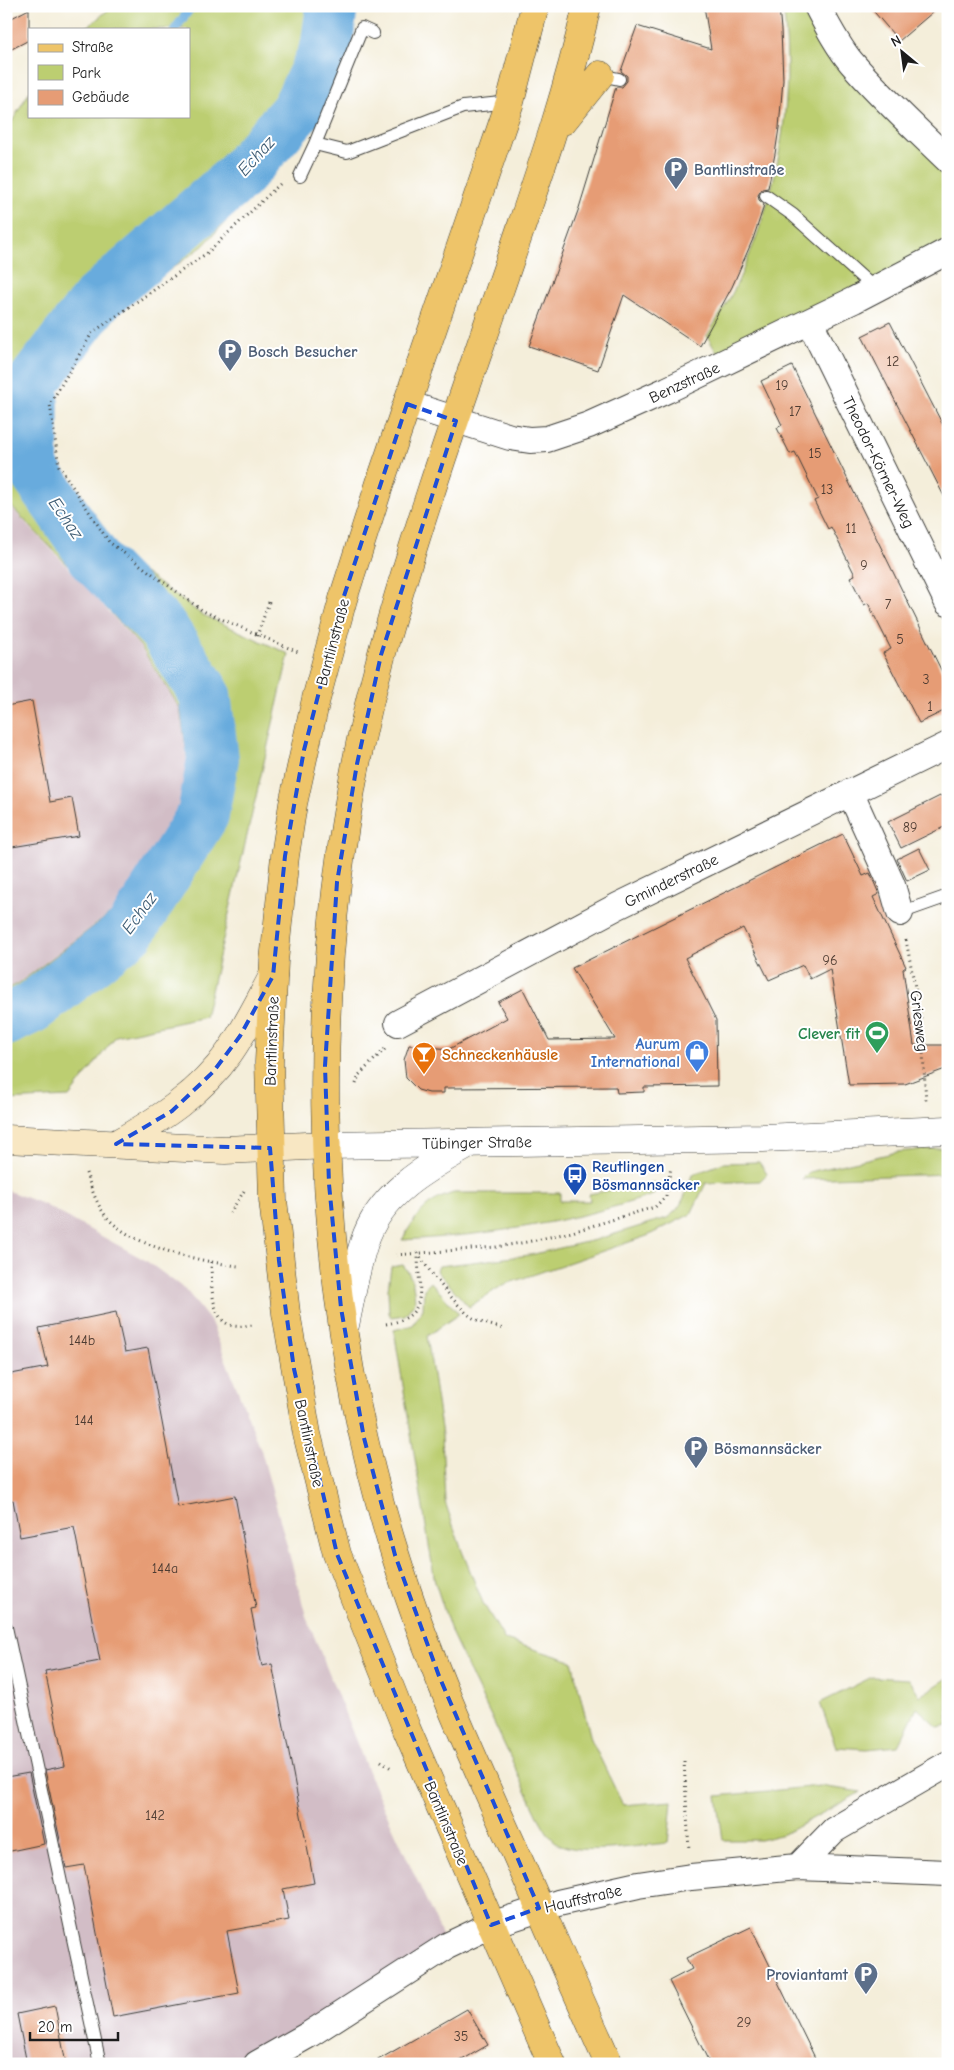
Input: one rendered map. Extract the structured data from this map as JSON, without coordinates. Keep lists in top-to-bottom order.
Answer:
{
  "streets": {
    "main road": ["Bantlinstraße", "Tübinger Straße"],
    "street": [
      "Benzstraße",
      "Theodor-Körner-Weg",
      "Gminderstraße",
      "Hauffstraße"
    ],
    "path": ["Griesweg"]
  },
  "crossings": [
    ["Benzstraße", "Theodor-Körner-Weg"],
    ["Benzstraße", "Bantlinstraße"],
    ["Bantlinstraße", "Tübinger Straße"],
    ["Bantlinstraße", "Hauffstraße"],
    ["Griesweg", "Tübinger Straße"]
  ],
  "water": ["Echaz"],
  "places": {
    "parking": [
      "Bantlinstraße",
      "Bosch Besucher",
      "Bösmannsäcker",
      "Proviantamt"
    ],
    "sports": ["Clever fit"],
    "shop": ["Aurum International"],
    "bar": ["Schneckenhäusle"],
    "bus stop": ["Reutlingen Bösmannsäcker"]
  },
  "house_numbers": [
    "12",
    "19",
    "17",
    "15",
    "13",
    "11",
    "9",
    "7",
    "5",
    "3",
    "1",
    "89",
    "96",
    "144b",
    "144",
    "144a",
    "142",
    "29",
    "35"
  ],
  "legend": ["Straße", "Park", "Gebäude"],
  "scale_bar": "20 m",
  "north": "top left"
}
